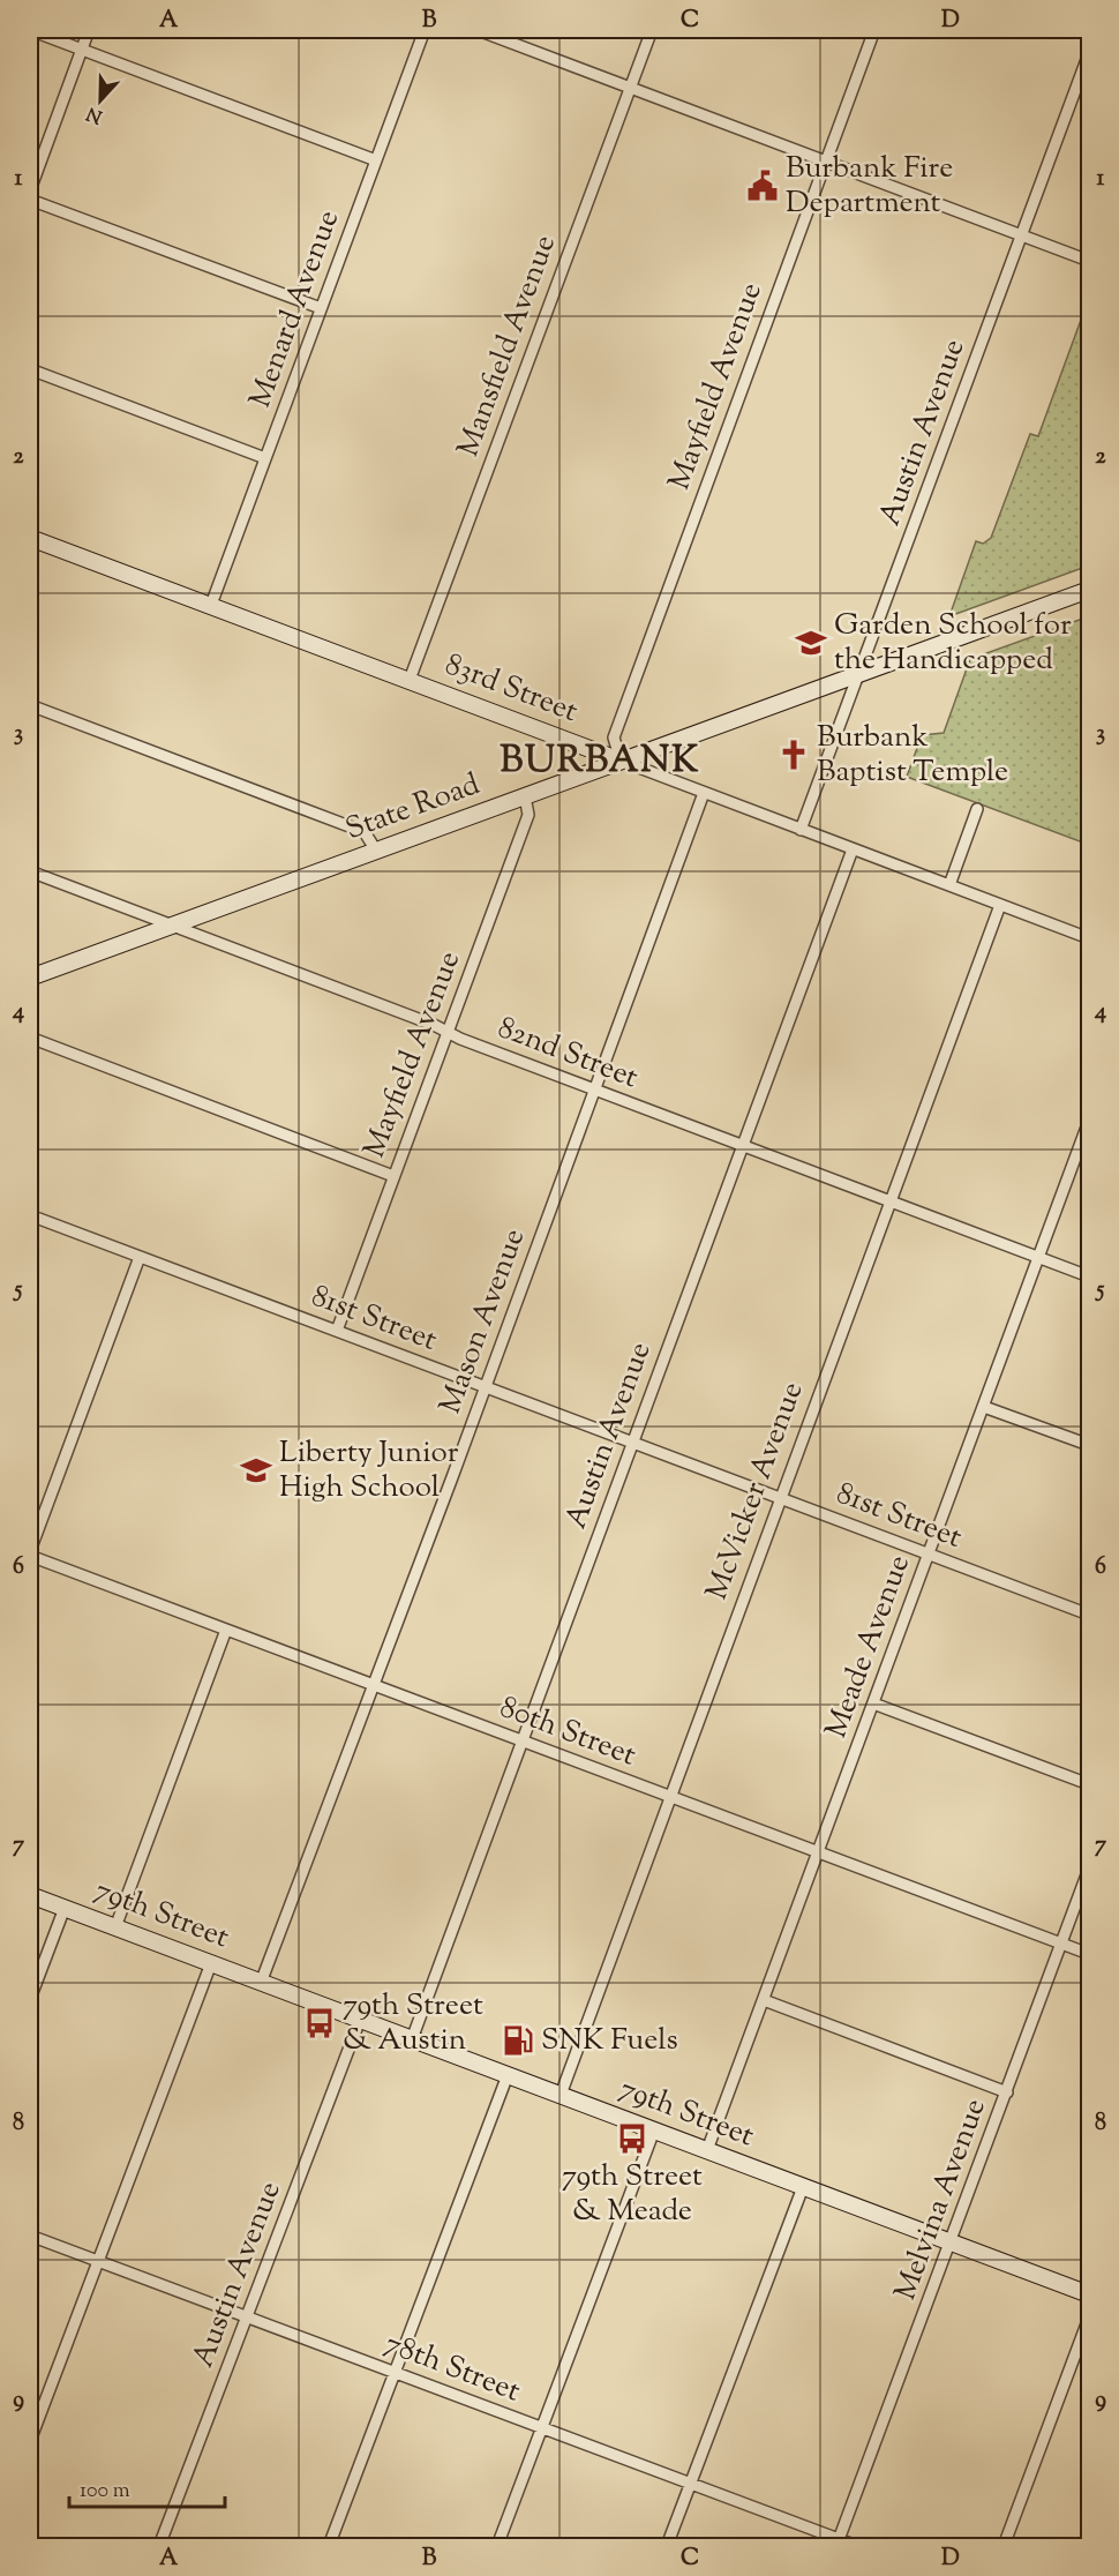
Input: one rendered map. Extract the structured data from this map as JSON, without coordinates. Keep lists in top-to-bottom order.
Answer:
{
  "streets": {
    "street": [
      "Menard Avenue",
      "Mansfield Avenue",
      "Mayfield Avenue",
      "Austin Avenue",
      "83rd Street",
      "State Road",
      "82nd Street",
      "81st Street",
      "Mason Avenue",
      "McVicker Avenue",
      "Meade Avenue",
      "80th Street",
      "79th Street",
      "Melvina Avenue",
      "78th Street"
    ]
  },
  "crossings": [
    ["Menard Avenue", "83rd Street"],
    ["Mansfield Avenue", "83rd Street"],
    ["Mayfield Avenue", "83rd Street"],
    ["Mayfield Avenue", "State Road"],
    ["Mayfield Avenue", "82nd Street"],
    ["Mayfield Avenue", "81st Street"],
    ["Austin Avenue", "83rd Street"],
    ["Austin Avenue", "State Road"],
    ["Austin Avenue", "82nd Street"],
    ["Austin Avenue", "81st Street"],
    ["Austin Avenue", "80th Street"],
    ["Austin Avenue", "79th Street"],
    ["Austin Avenue", "78th Street"],
    ["83rd Street", "State Road"],
    ["83rd Street", "Mason Avenue"],
    ["83rd Street", "McVicker Avenue"],
    ["State Road", "82nd Street"],
    ["82nd Street", "Mason Avenue"],
    ["82nd Street", "McVicker Avenue"],
    ["82nd Street", "Meade Avenue"],
    ["81st Street", "Mason Avenue"],
    ["81st Street", "McVicker Avenue"],
    ["81st Street", "Meade Avenue"],
    ["Mason Avenue", "80th Street"],
    ["Mason Avenue", "79th Street"],
    ["McVicker Avenue", "80th Street"],
    ["McVicker Avenue", "79th Street"],
    ["Meade Avenue", "80th Street"],
    ["Meade Avenue", "79th Street"],
    ["80th Street", "Melvina Avenue"],
    ["79th Street", "Melvina Avenue"],
    ["Melvina Avenue", "78th Street"]
  ],
  "districts": ["BURBANK"],
  "places": {
    "public building": ["Burbank Fire Department"],
    "school or university": ["Garden School for the Handicapped", "Liberty Junior High School"],
    "church": ["Burbank Baptist Temple"],
    "bus stop": ["79th Street & Austin", "79th Street & Meade"],
    "fuel station": ["SNK Fuels"]
  },
  "scale_bar": "100 m",
  "north": "bottom",
  "grid": {
    "columns": [
      "A",
      "B",
      "C",
      "D"
    ],
    "rows": [
      "1",
      "2",
      "3",
      "4",
      "5",
      "6",
      "7",
      "8",
      "9"
    ]
  }
}
